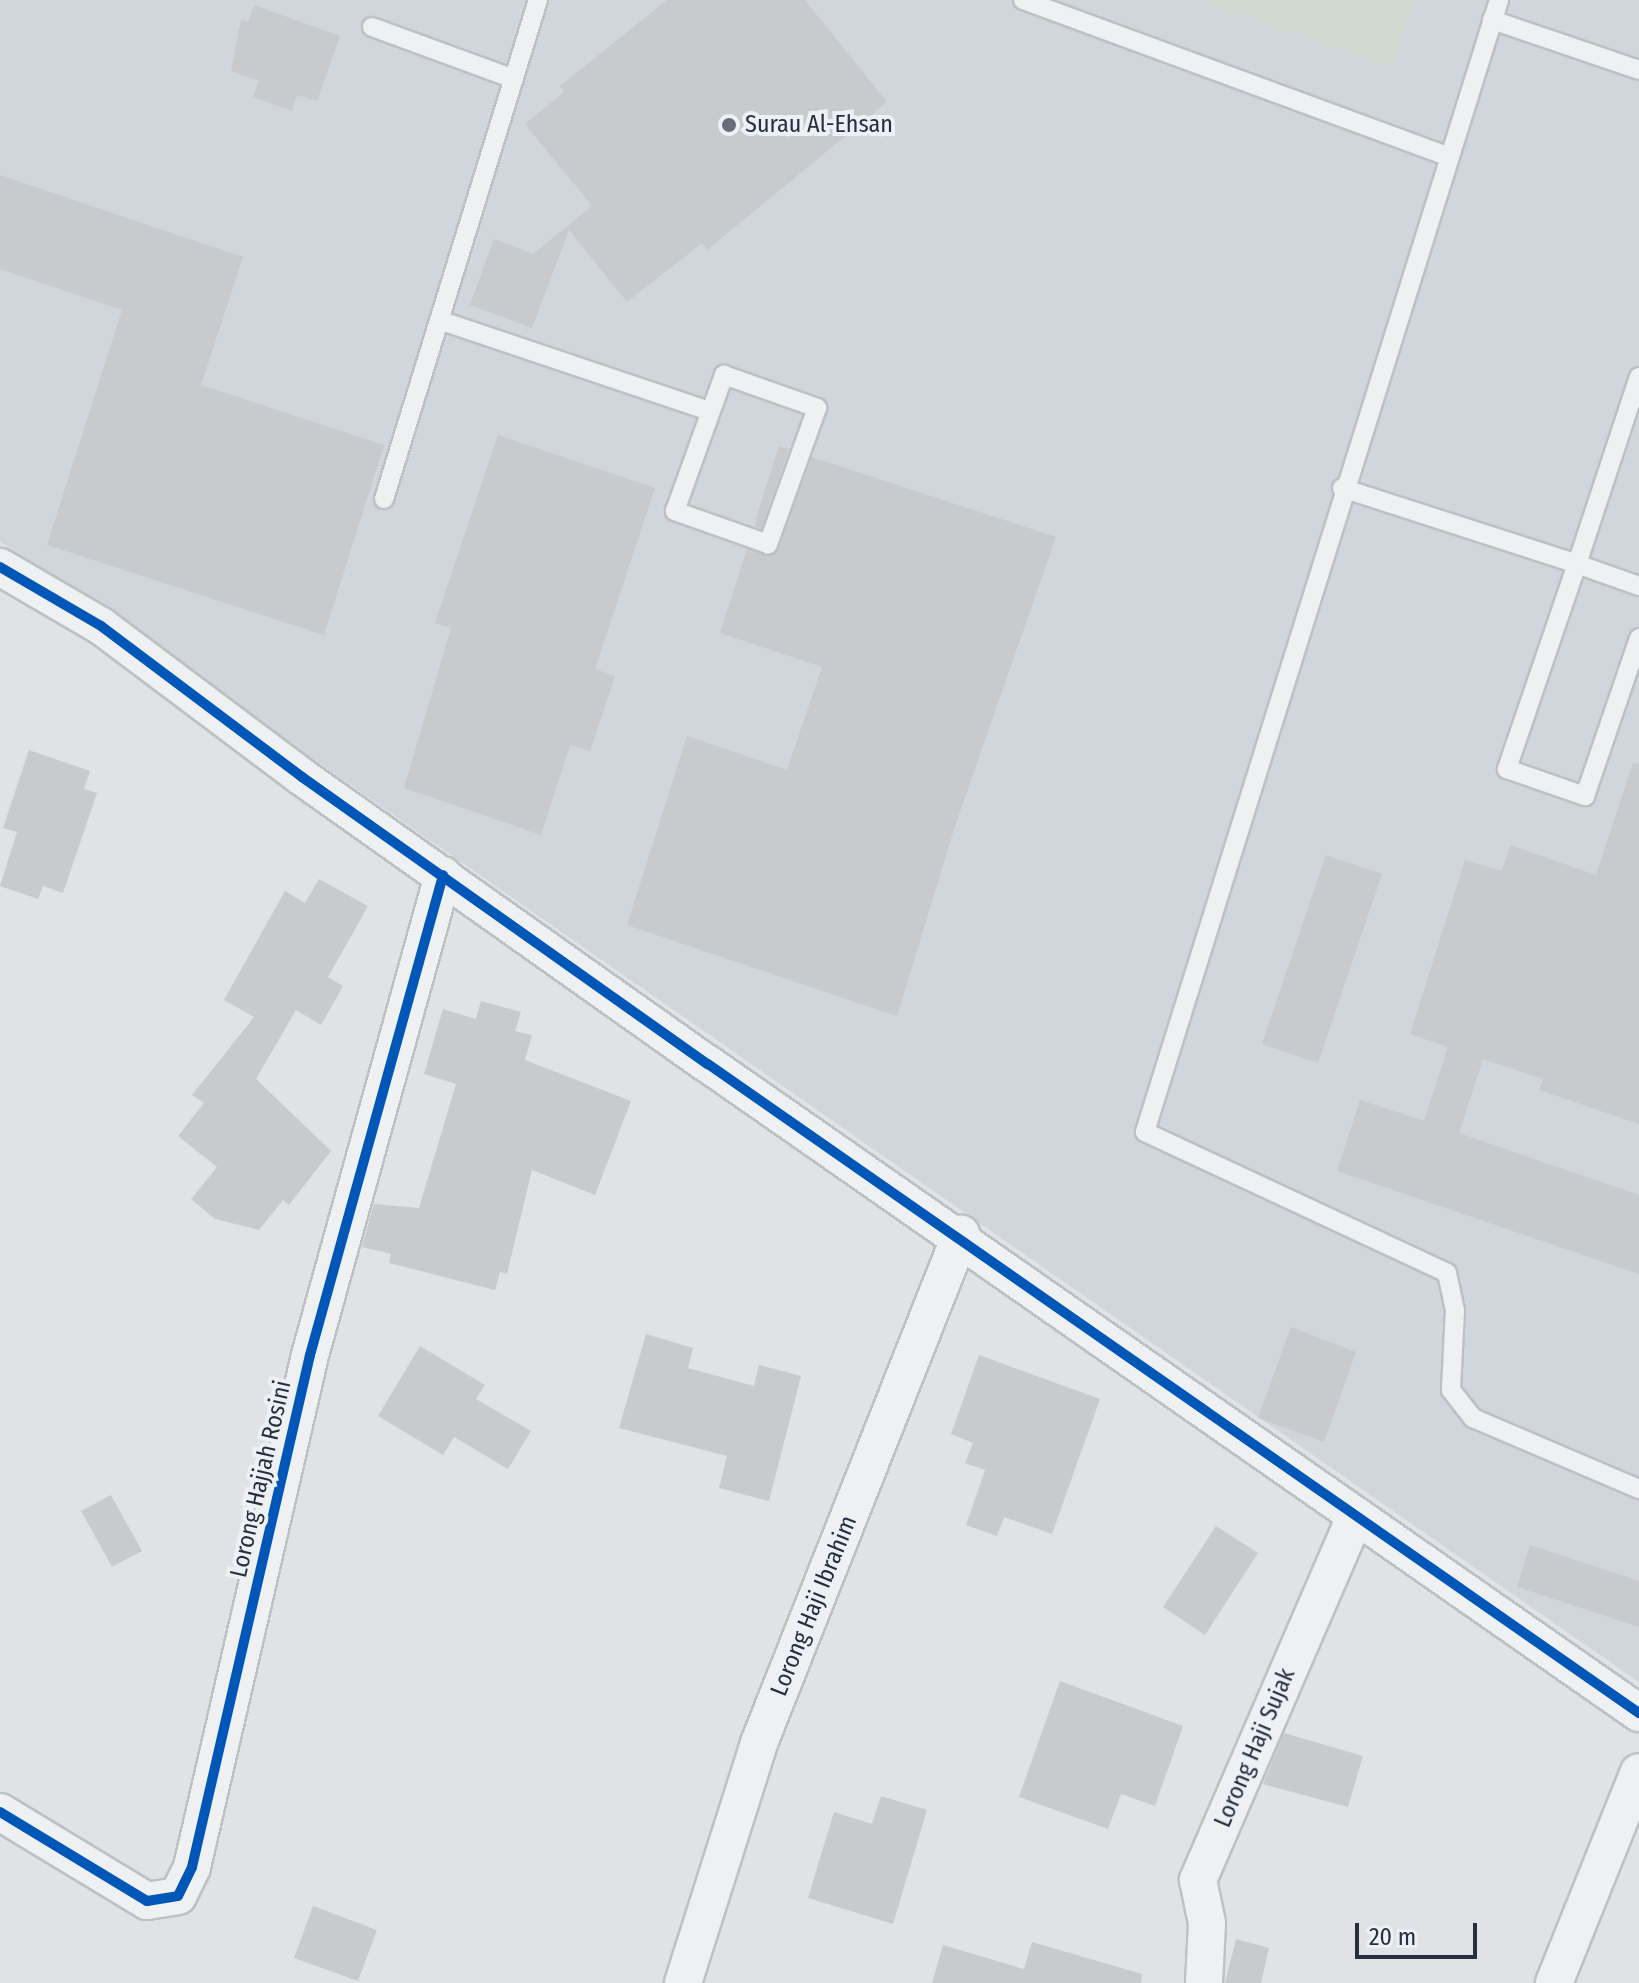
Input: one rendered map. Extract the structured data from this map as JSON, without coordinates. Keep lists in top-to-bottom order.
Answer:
{
  "streets": {
    "street": ["Lorong Hajjah Rosini", "Lorong Haji Ibrahim", "Lorong Haji Sujak"]
  },
  "places": ["Surau Al-Ehsan"],
  "scale_bar": "20 m"
}
